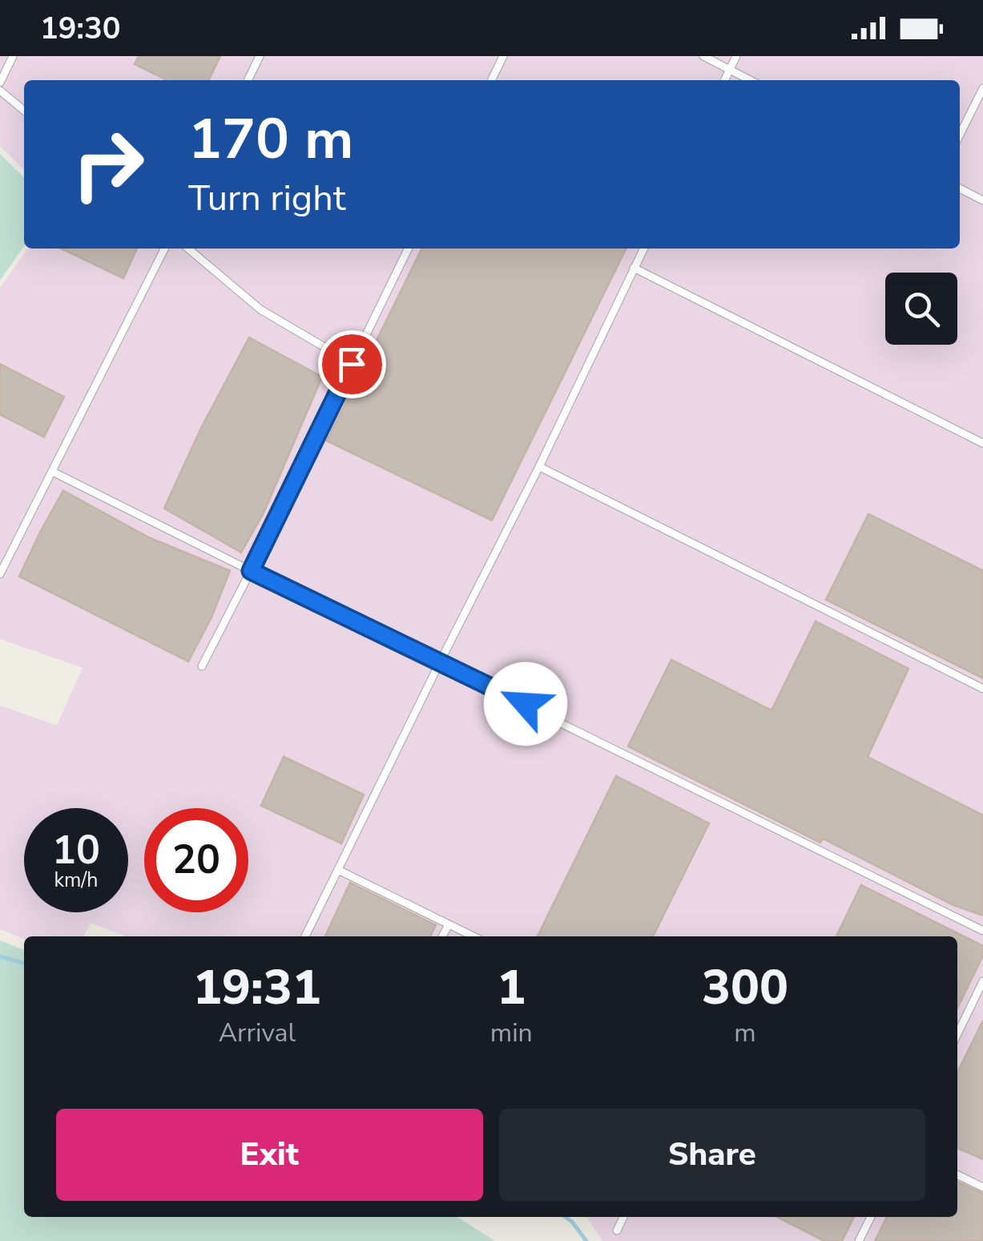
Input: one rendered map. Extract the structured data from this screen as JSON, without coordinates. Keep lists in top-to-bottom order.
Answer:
{
  "page": {
    "status": "19:30",
    "turn": ["170 m", "Turn right"],
    "speed": "10 km/h",
    "limit": "20",
    "eta": [
      "19:31",
      "Arrival",
      "1",
      "min",
      "300",
      "m"
    ],
    "buttons": ["Exit", "Share"]
  }
}
